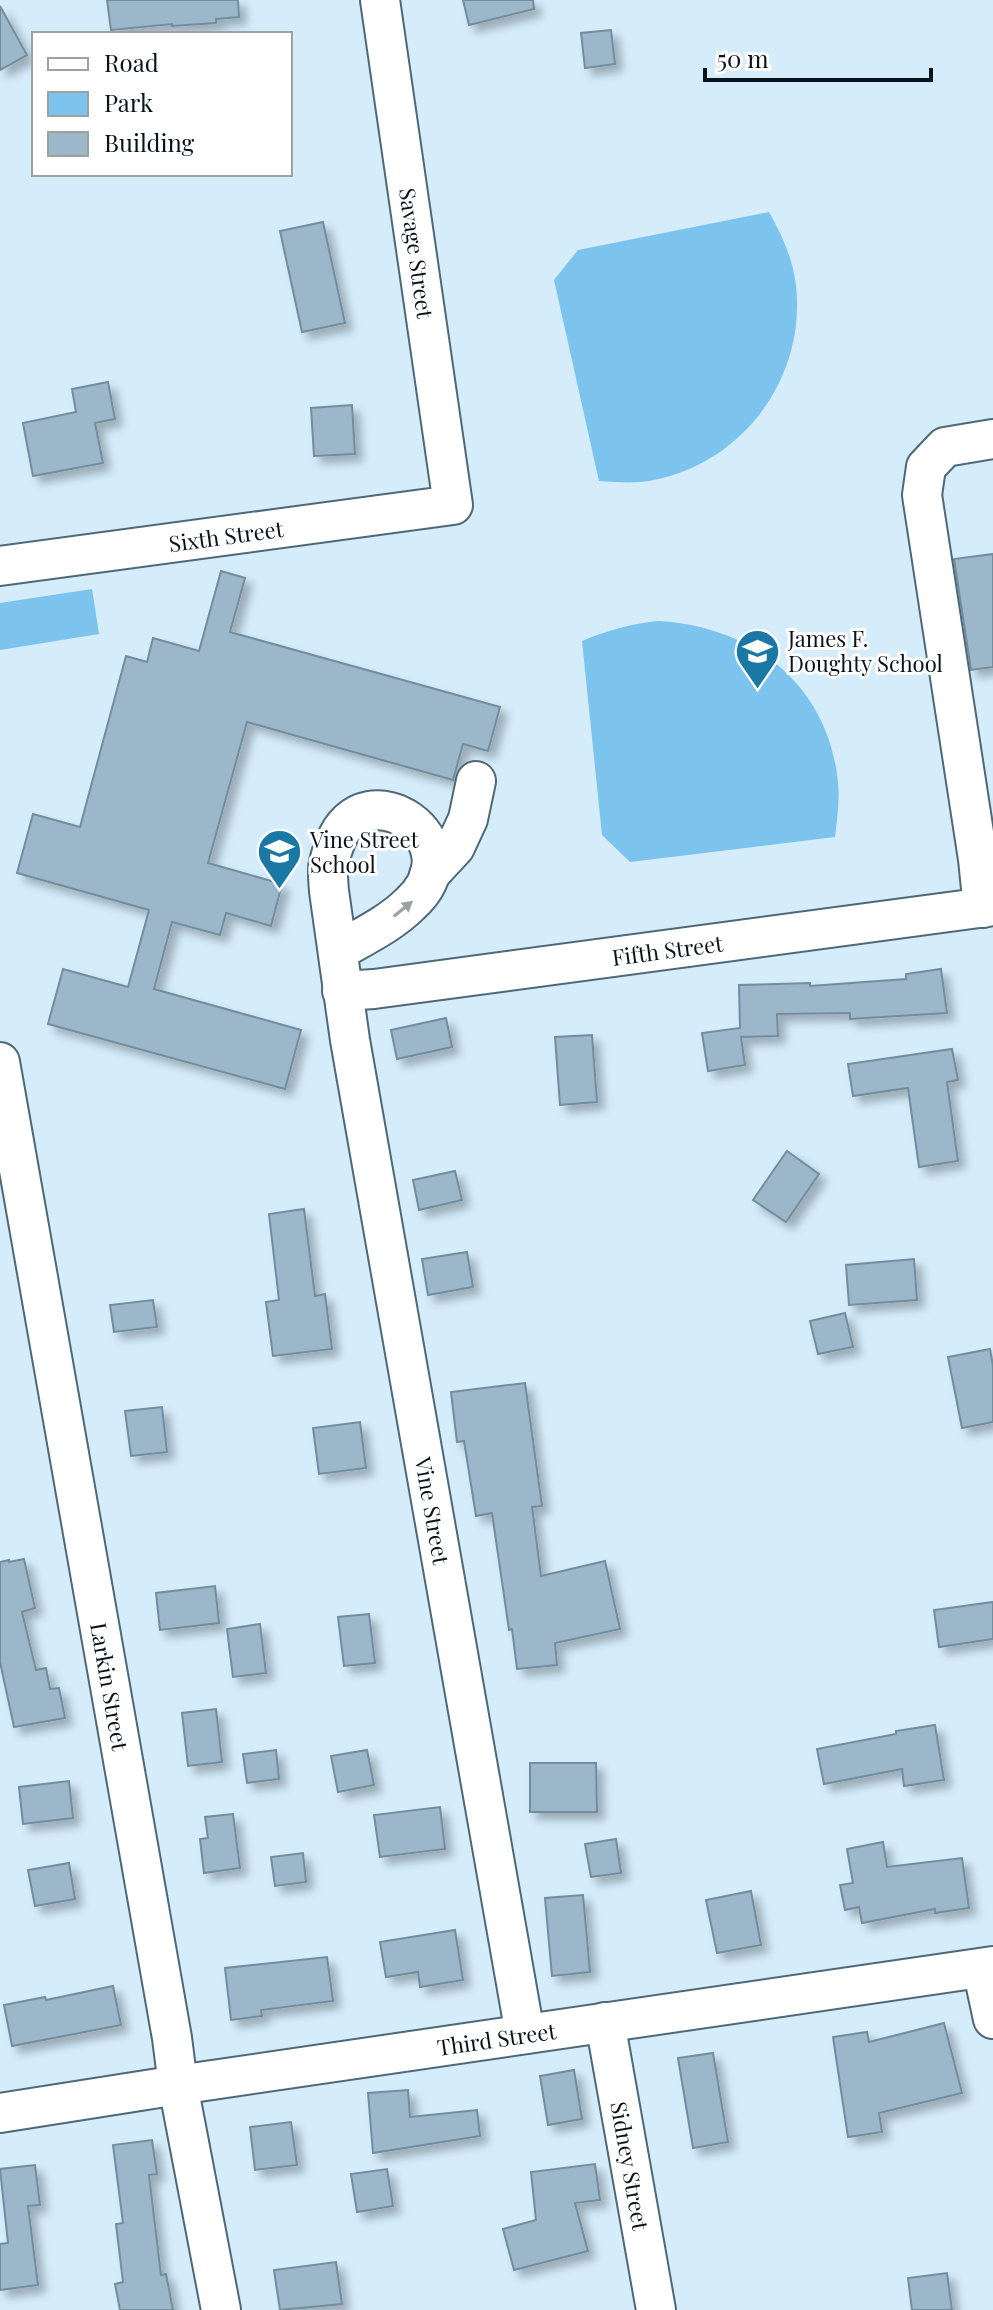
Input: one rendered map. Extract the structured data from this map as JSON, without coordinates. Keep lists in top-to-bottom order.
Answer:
{
  "streets": {
    "street": [
      "Savage Street",
      "Sixth Street",
      "Fifth Street",
      "Vine Street",
      "Larkin Street",
      "Third Street",
      "Sidney Street"
    ]
  },
  "crossings": [
    ["Savage Street", "Sixth Street"],
    ["Fifth Street", "Vine Street"],
    ["Vine Street", "Third Street"],
    ["Larkin Street", "Third Street"],
    ["Third Street", "Sidney Street"]
  ],
  "places": {
    "school or university": ["James F. Doughty School", "Vine Street School"]
  },
  "legend": ["Road", "Park", "Building"],
  "scale_bar": "50 m"
}
